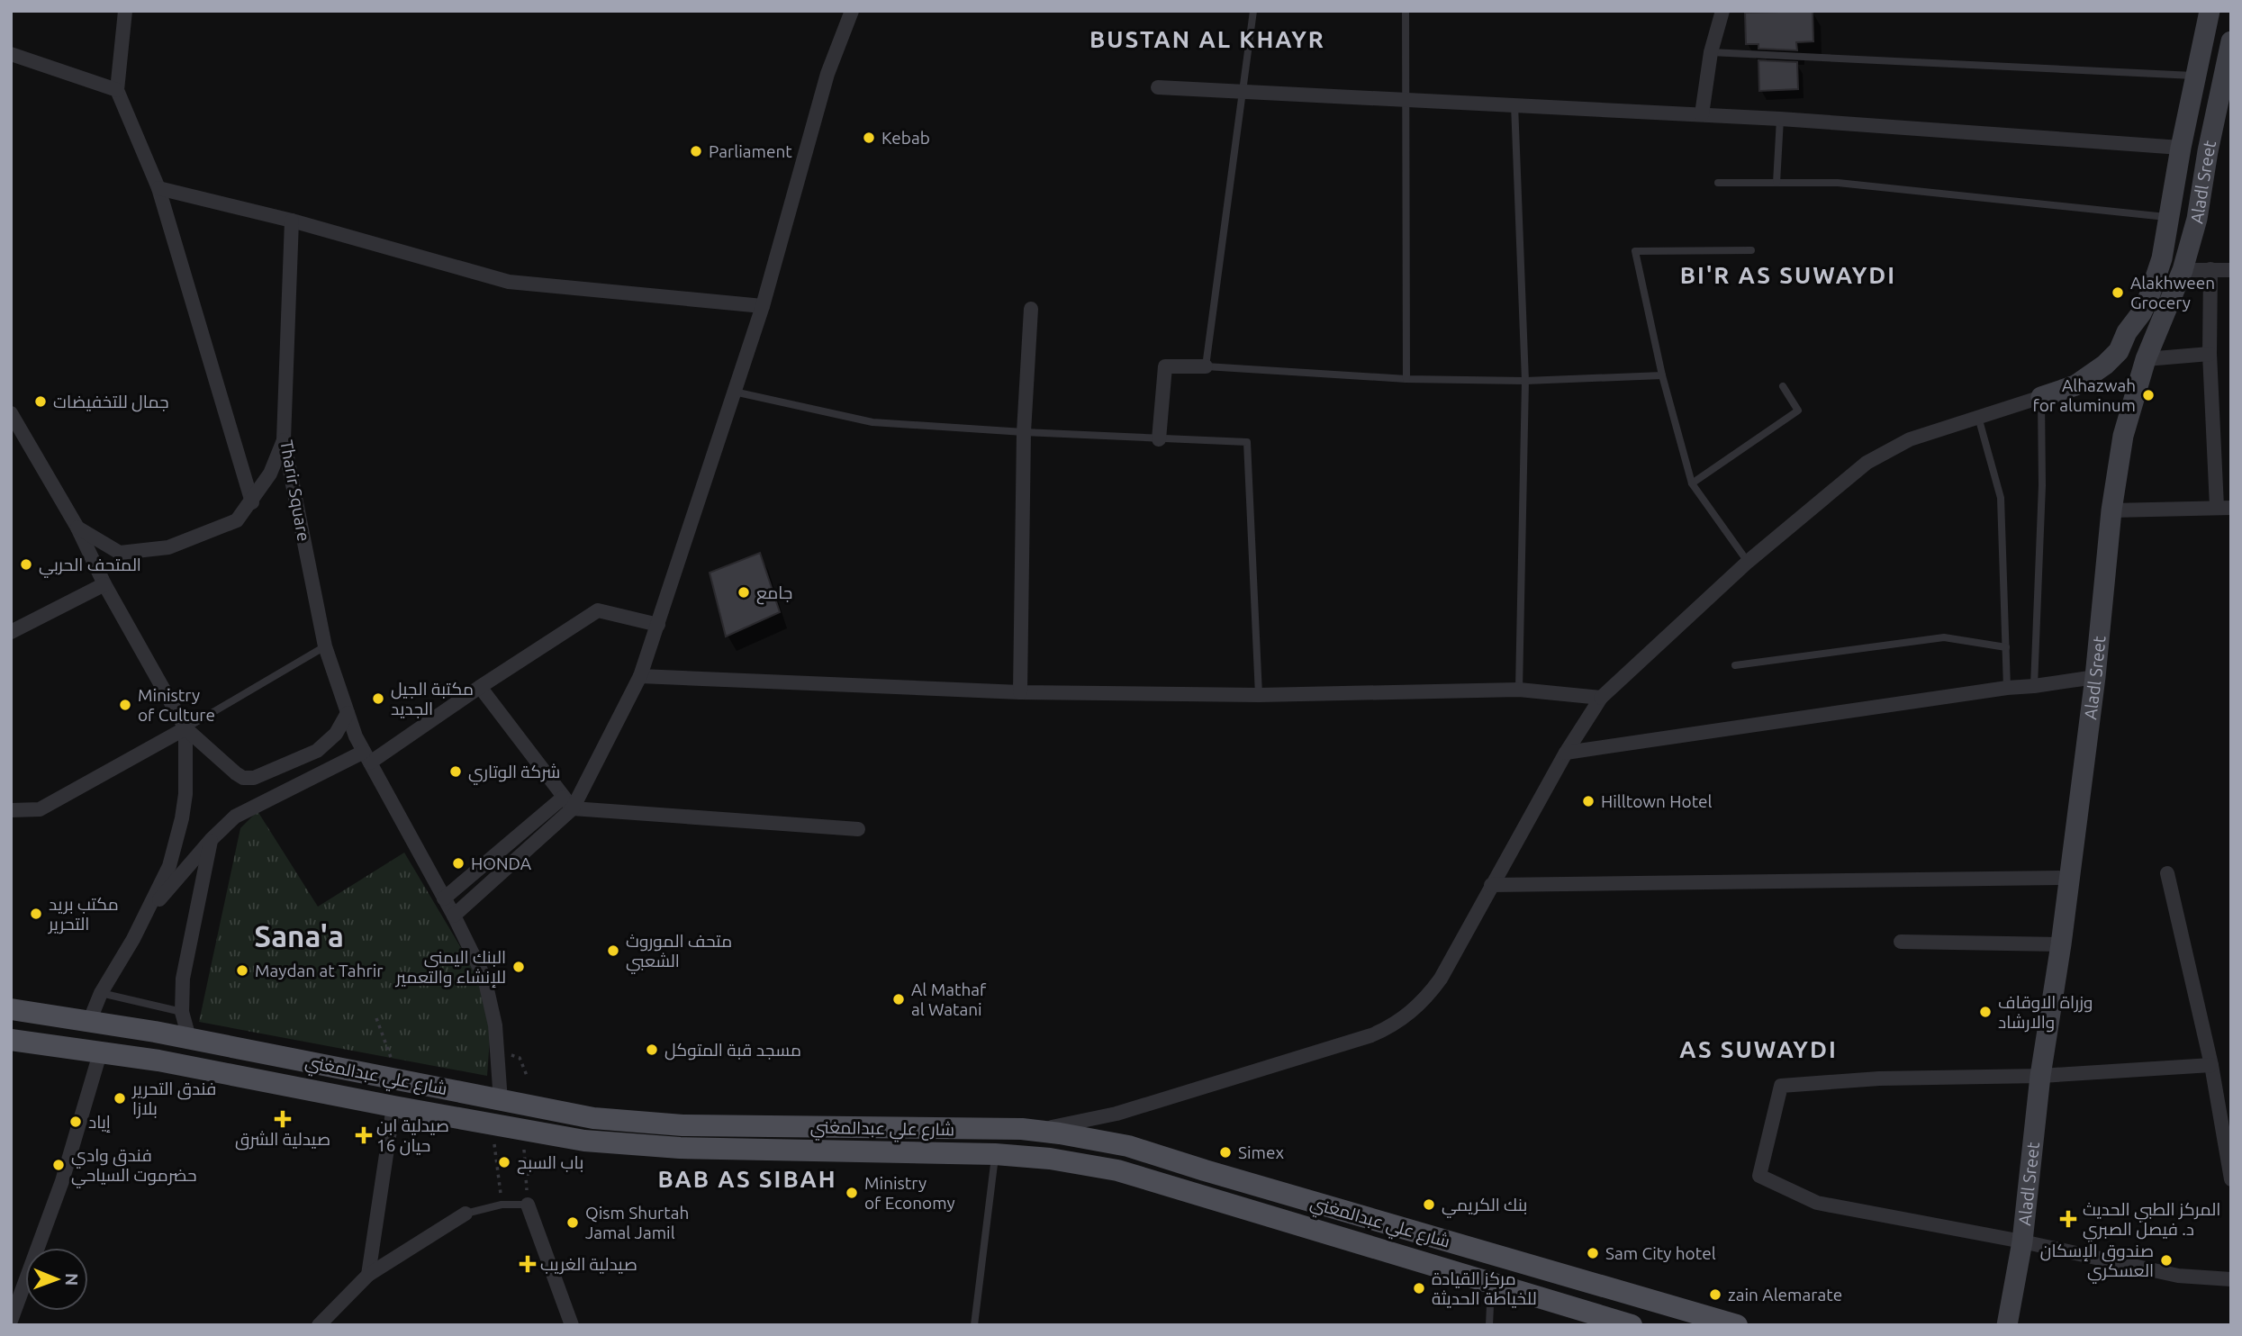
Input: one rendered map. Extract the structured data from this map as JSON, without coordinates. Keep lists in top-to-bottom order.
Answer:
{
  "streets": {
    "main road": ["شارع علي عبدالمغني"],
    "street": ["Aladl Sreet", "Tharir Square"]
  },
  "crossings": [
    ["Tharir Square", "شارع علي عبدالمغني"]
  ],
  "districts": [
    "BUSTAN AL KHAYR",
    "BI'R AS SUWAYDI",
    "Sana'a",
    "AS SUWAYDI",
    "BAB AS SIBAH"
  ],
  "places": {
    "other": [
      "Kebab",
      "Parliament",
      "Alakhween Grocery",
      "Alhazwah for aluminum",
      "جمال للتخفيضات",
      "المتحف الحربي",
      "جامع",
      "مكتبة الجيل الجديد",
      "Ministry of Culture",
      "شركة الوتاري",
      "Hilltown Hotel",
      "HONDA",
      "مكتب بريد التحرير",
      "متحف الموروث الشعبي",
      "البنك اليمني للإنشاء والتعمير",
      "Maydan at Tahrir",
      "Al Mathaf al Watani",
      "وزراة الاوقاف والارشاد",
      "مسجد قبة المتوكل",
      "فندق التحرير بلازا",
      "إياد",
      "Simex",
      "باب السبح",
      "فندق وادي حضرموت السياحي",
      "Ministry of Economy",
      "بنك الكريمي",
      "Qism Shurtah Jamal Jamil",
      "Sam City hotel",
      "صندوق الإسكان العسكري",
      "مركز القيادة للخياطة الحديثة",
      "zain Alemarate"
    ],
    "health": [
      "صيدلية الشرق",
      "صيدلية ابن حيان 16",
      "المركز الطبي الحديث د. فيصل الصبري",
      "صيدلية الغريب"
    ]
  },
  "north": "right"
}
